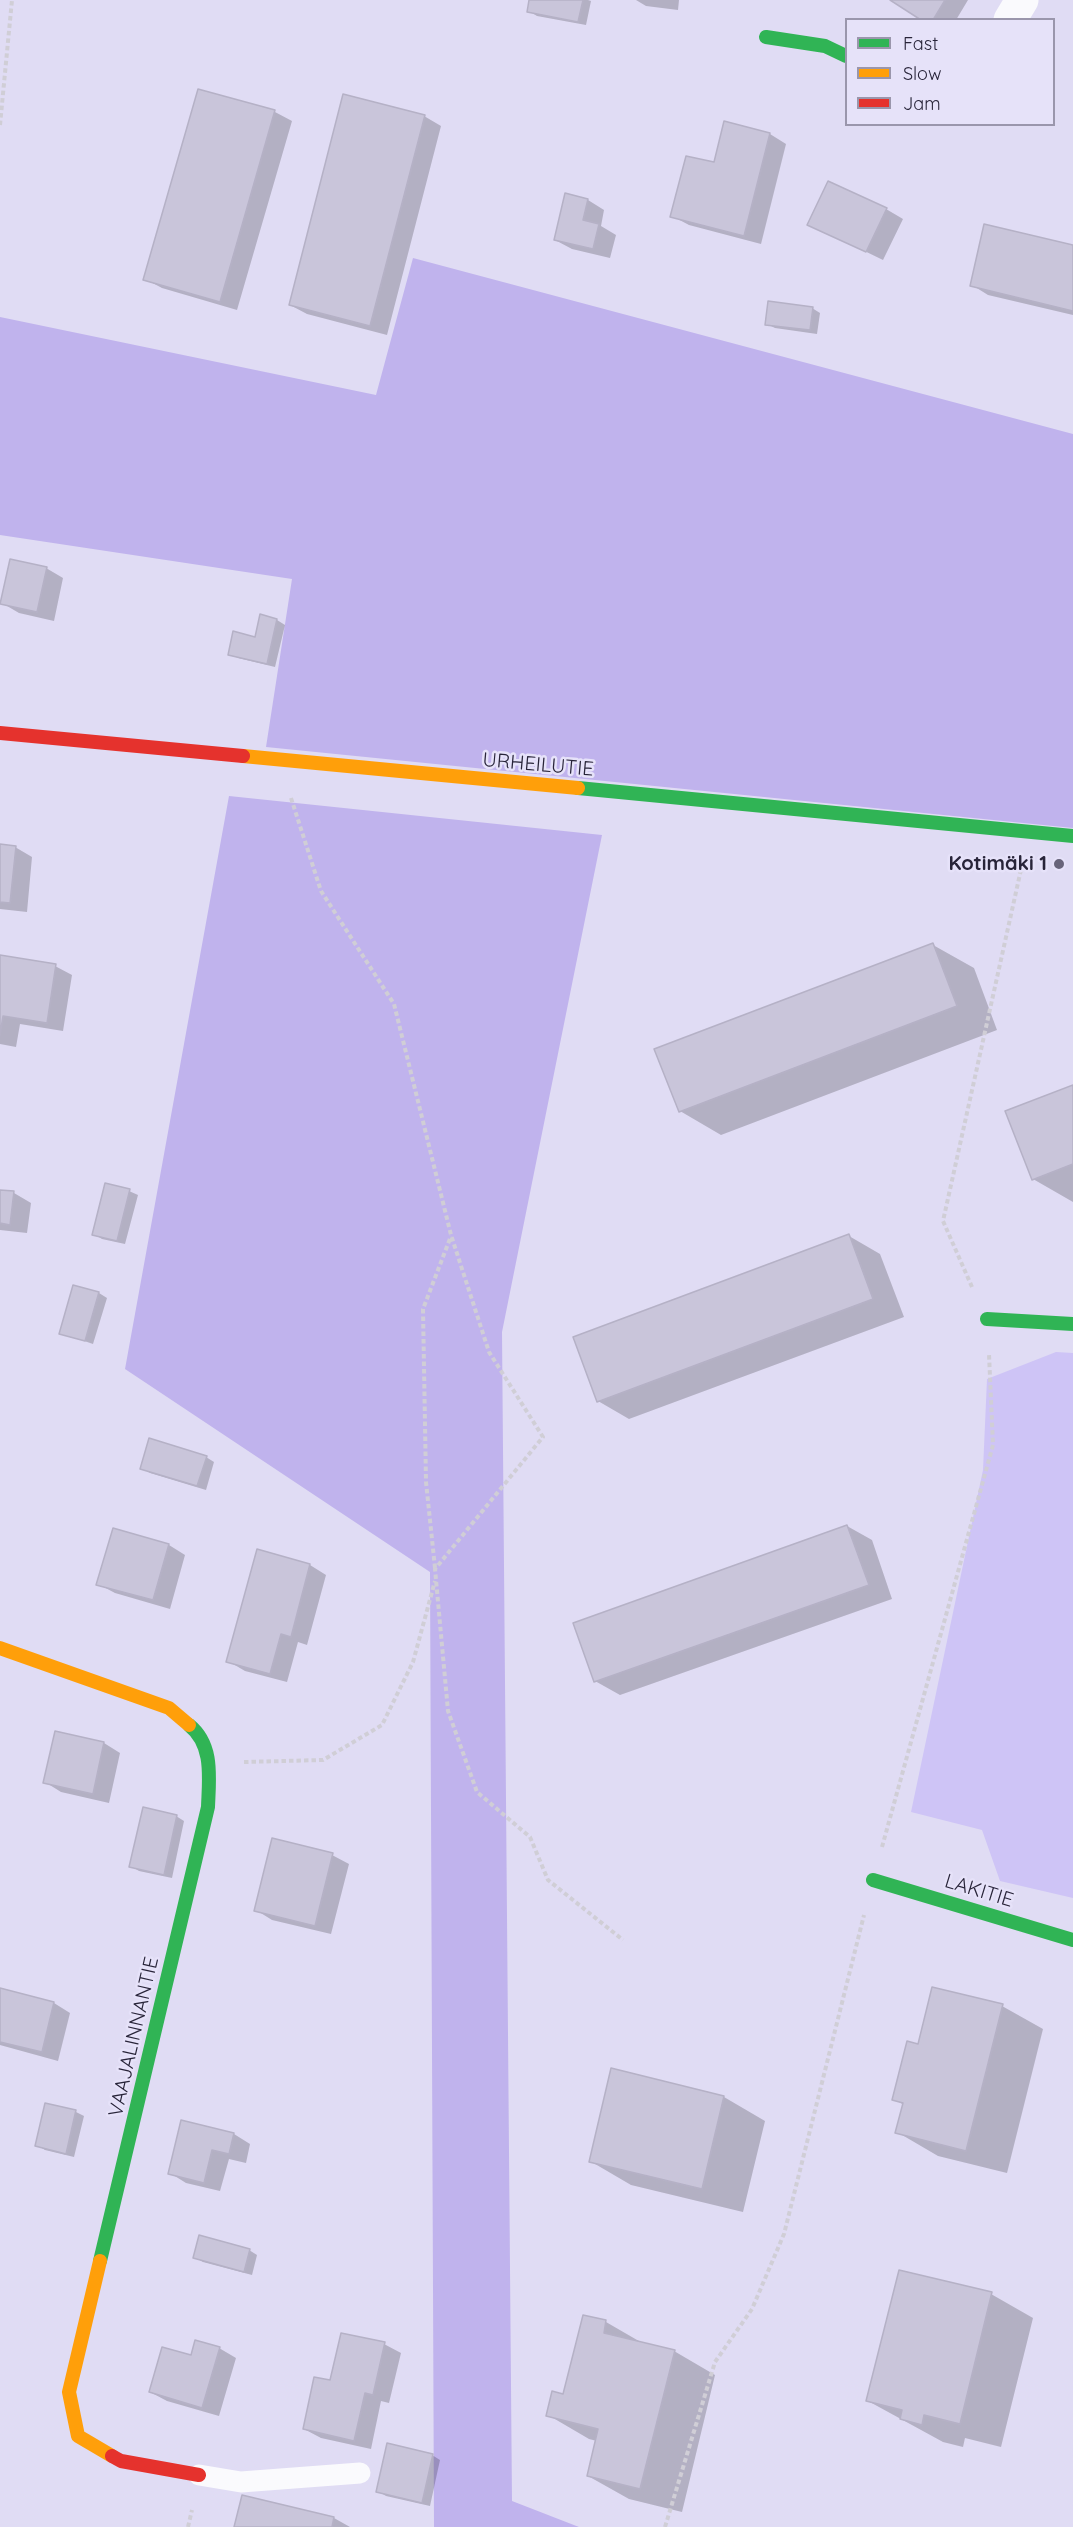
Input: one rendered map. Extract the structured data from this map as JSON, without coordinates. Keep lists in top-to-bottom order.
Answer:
{
  "streets": {
    "street": ["URHEILUTIE", "LAKITIE", "VAAJALINNANTIE"]
  },
  "places": ["Kotimäki 1"],
  "legend": ["Fast", "Slow", "Jam"]
}
